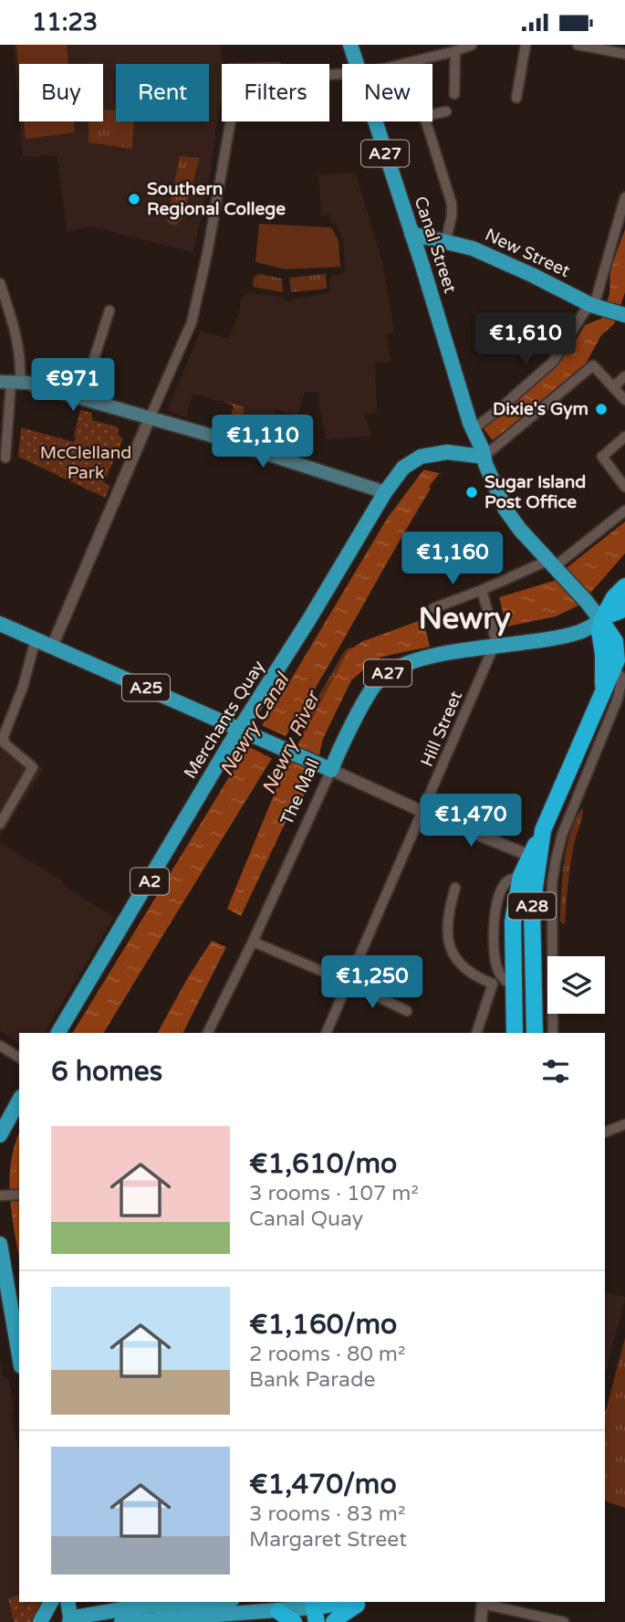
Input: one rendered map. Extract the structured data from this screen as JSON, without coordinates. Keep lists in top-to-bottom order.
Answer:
{
  "streets": {
    "highway": ["A28"],
    "main road": [
      "A27",
      "Canal Street",
      "New Street",
      "A25",
      "Merchants Quay",
      "The Mall",
      "A2"
    ],
    "street": ["Hill Street"]
  },
  "crossings": [
    ["A27", "Canal Street"],
    ["A27", "Hill Street"],
    ["A27", "The Mall"],
    ["A27", "A28"],
    ["Canal Street", "New Street"],
    ["Canal Street", "Merchants Quay"],
    ["Canal Street", "A28"],
    ["A25", "Merchants Quay"],
    ["Hill Street", "The Mall"]
  ],
  "districts": ["Newry"],
  "water": ["Newry Canal", "Newry River"],
  "parks": ["McClelland Park"],
  "places": ["Southern Regional College", "Dixie's Gym", "Sugar Island Post Office"],
  "page": {
    "status": "11:23",
    "chip": [
      "Buy",
      "Rent",
      "Filters",
      "New"
    ],
    "price": [
      "€1,610",
      "€971",
      "€1,110",
      "€1,160",
      "€1,470",
      "€1,250"
    ],
    "heading": "6 homes",
    "list": [
      {
        "name": "€1,610/mo",
        "note": "3 rooms · 107 m² · Canal Quay"
      },
      {
        "name": "€1,160/mo",
        "note": "2 rooms · 80 m² · Bank Parade"
      },
      {
        "name": "€1,470/mo",
        "note": "3 rooms · 83 m² · Margaret Street"
      }
    ]
  }
}
